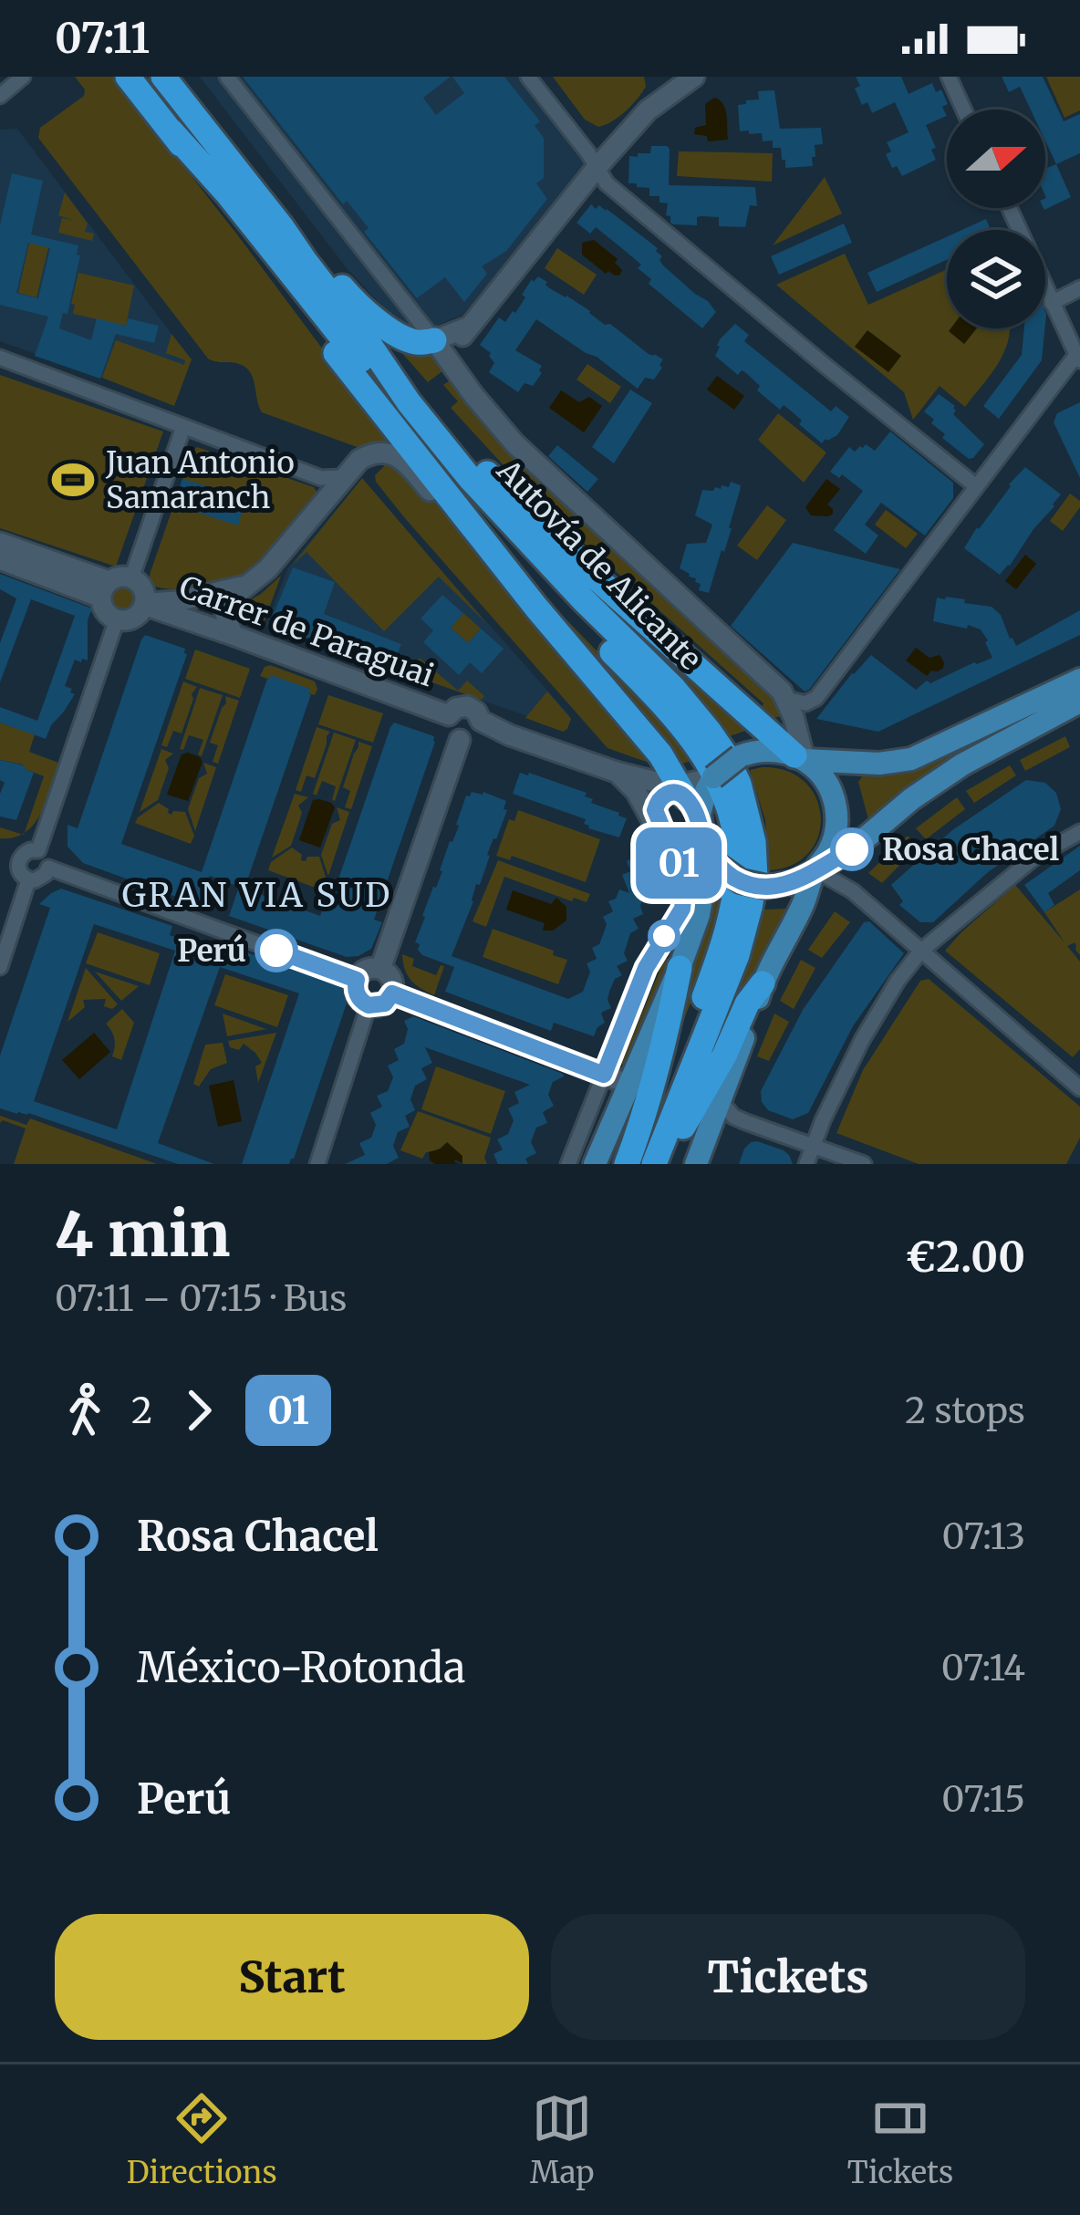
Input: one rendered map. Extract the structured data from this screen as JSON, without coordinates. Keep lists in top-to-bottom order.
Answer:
{
  "streets": {
    "highway": ["Autovía de Alicante"],
    "street": ["Carrer de Paraguai"]
  },
  "districts": ["GRAN VIA SUD"],
  "places": {
    "sports": ["Juan Antonio Samaranch"],
    "other": ["Rosa Chacel", "Perú"]
  },
  "lines": ["bus line 01"],
  "north": "right",
  "page": {
    "status": "07:11",
    "on_map": "01",
    "heading": ["4 min", "07:11 – 07:15 · Bus", "€2.00"],
    "legs": ["2", "01", "2 stops"],
    "list": [
      {
        "name": "Rosa Chacel",
        "value": "07:13"
      },
      {
        "name": "México-Rotonda",
        "value": "07:14"
      },
      {
        "name": "Perú",
        "value": "07:15"
      }
    ],
    "buttons": ["Start", "Tickets"],
    "tabs": ["Directions", "Map", "Tickets"]
  }
}
